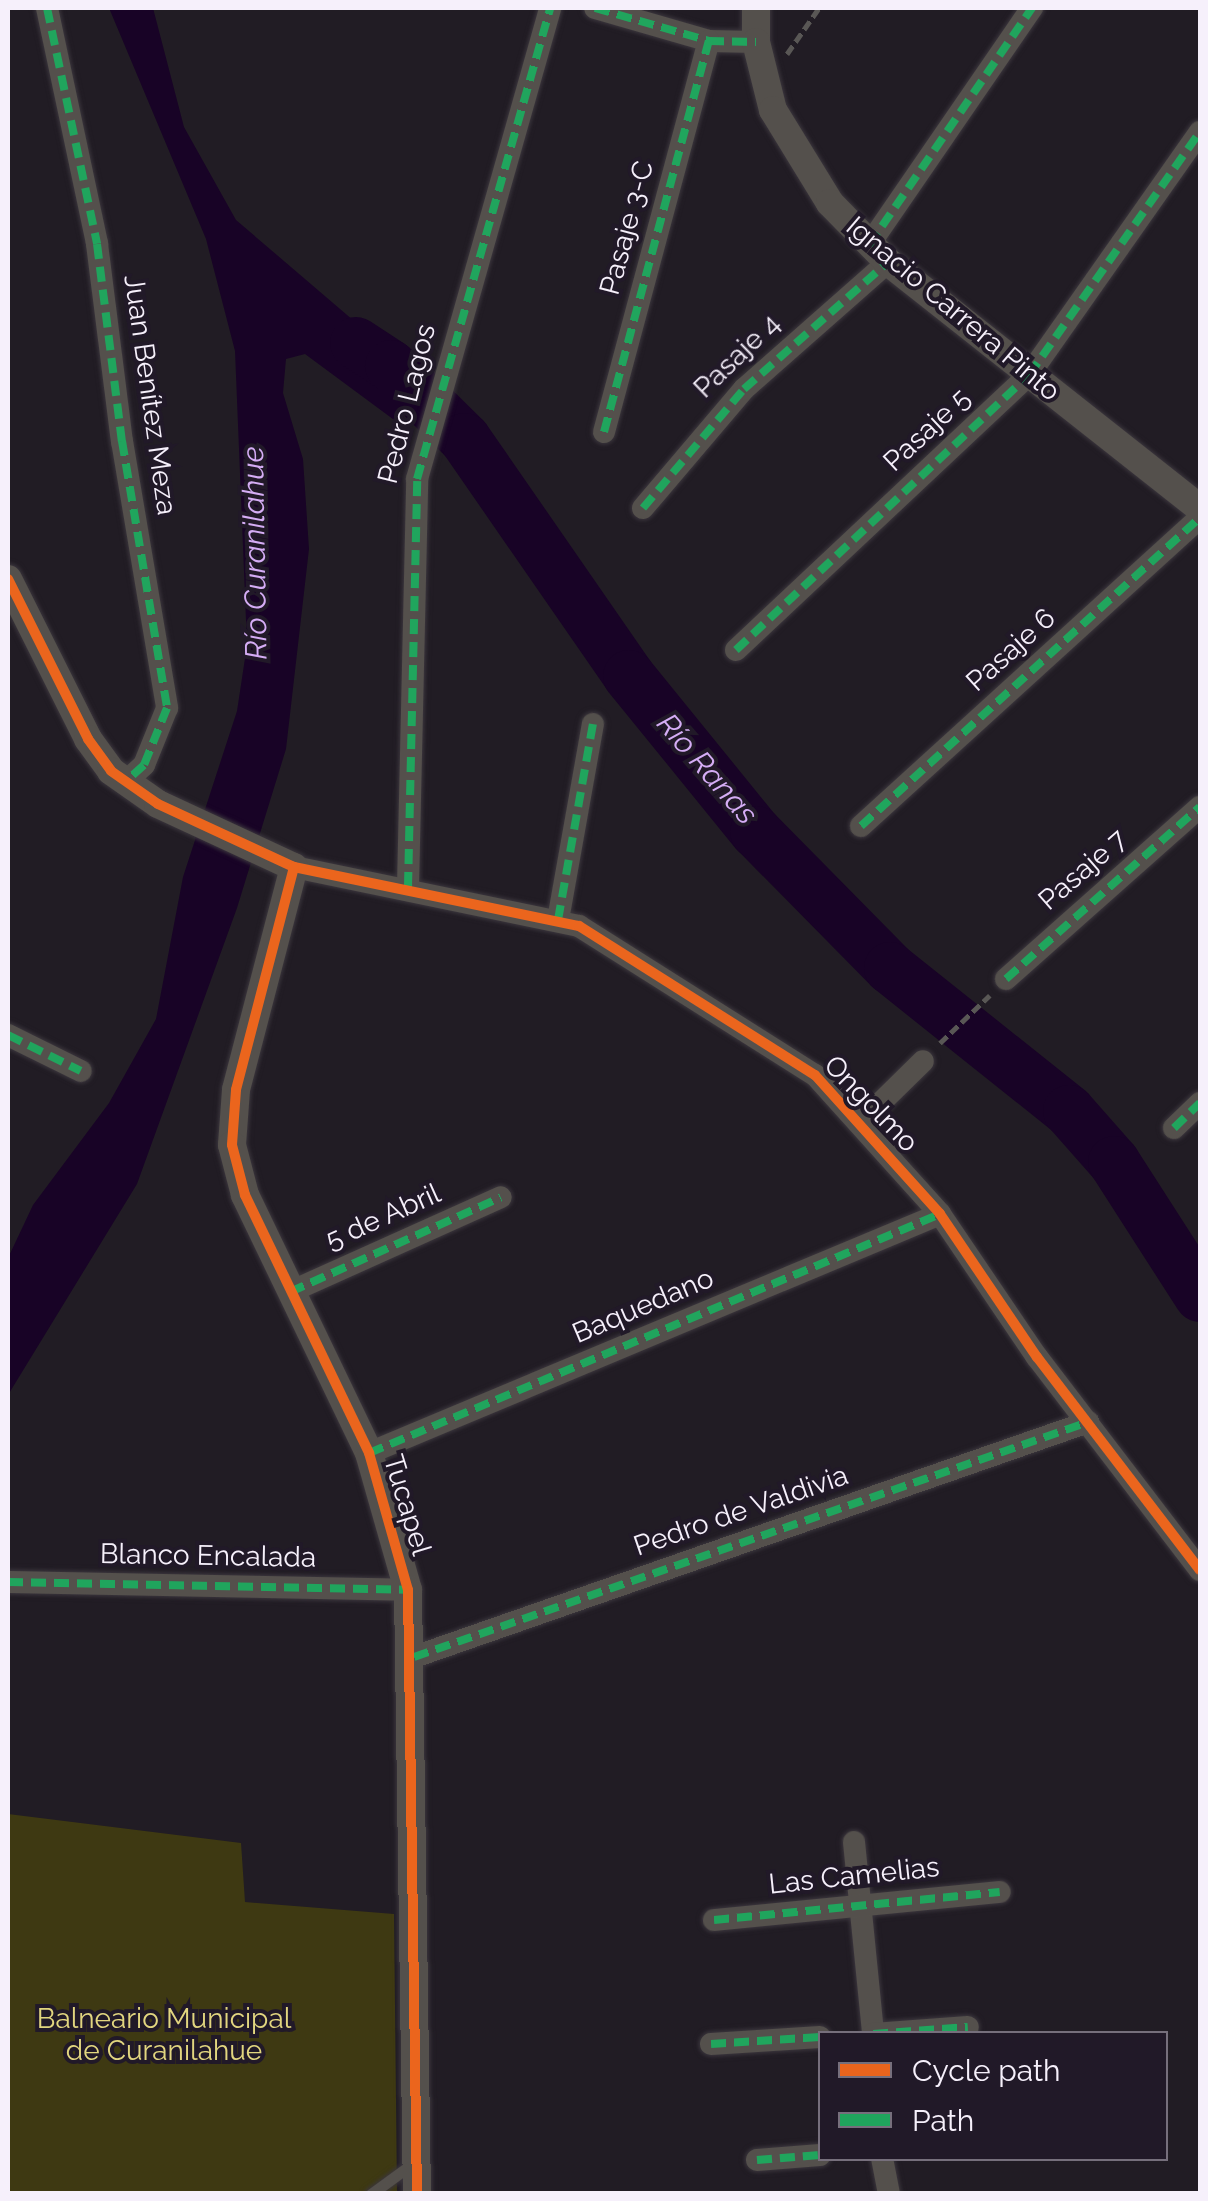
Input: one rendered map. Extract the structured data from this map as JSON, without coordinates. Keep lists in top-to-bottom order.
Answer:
{
  "streets": {
    "street": [
      "Pasaje 3-C",
      "Ignacio Carrera Pinto",
      "Pasaje 4",
      "Juan Benítez Meza",
      "Pedro Lagos",
      "Pasaje 5",
      "Pasaje 6",
      "Pasaje 7",
      "Ongolmo",
      "5 de Abril",
      "Baquedano",
      "Tucapel",
      "Pedro de Valdivia",
      "Blanco Encalada",
      "Las Camelias"
    ]
  },
  "crossings": [
    ["Ignacio Carrera Pinto", "Pasaje 4"],
    ["Ignacio Carrera Pinto", "Pasaje 5"],
    ["Pedro Lagos", "Ongolmo"],
    ["Ongolmo", "Baquedano"],
    ["Ongolmo", "Tucapel"],
    ["Ongolmo", "Pedro de Valdivia"],
    ["5 de Abril", "Tucapel"],
    ["Baquedano", "Tucapel"],
    ["Tucapel", "Pedro de Valdivia"],
    ["Tucapel", "Blanco Encalada"]
  ],
  "water": ["Río Curanilahue", "Río Ranas"],
  "parks": ["Balneario Municipal de Curanilahue"],
  "legend": ["Cycle path", "Path"]
}
